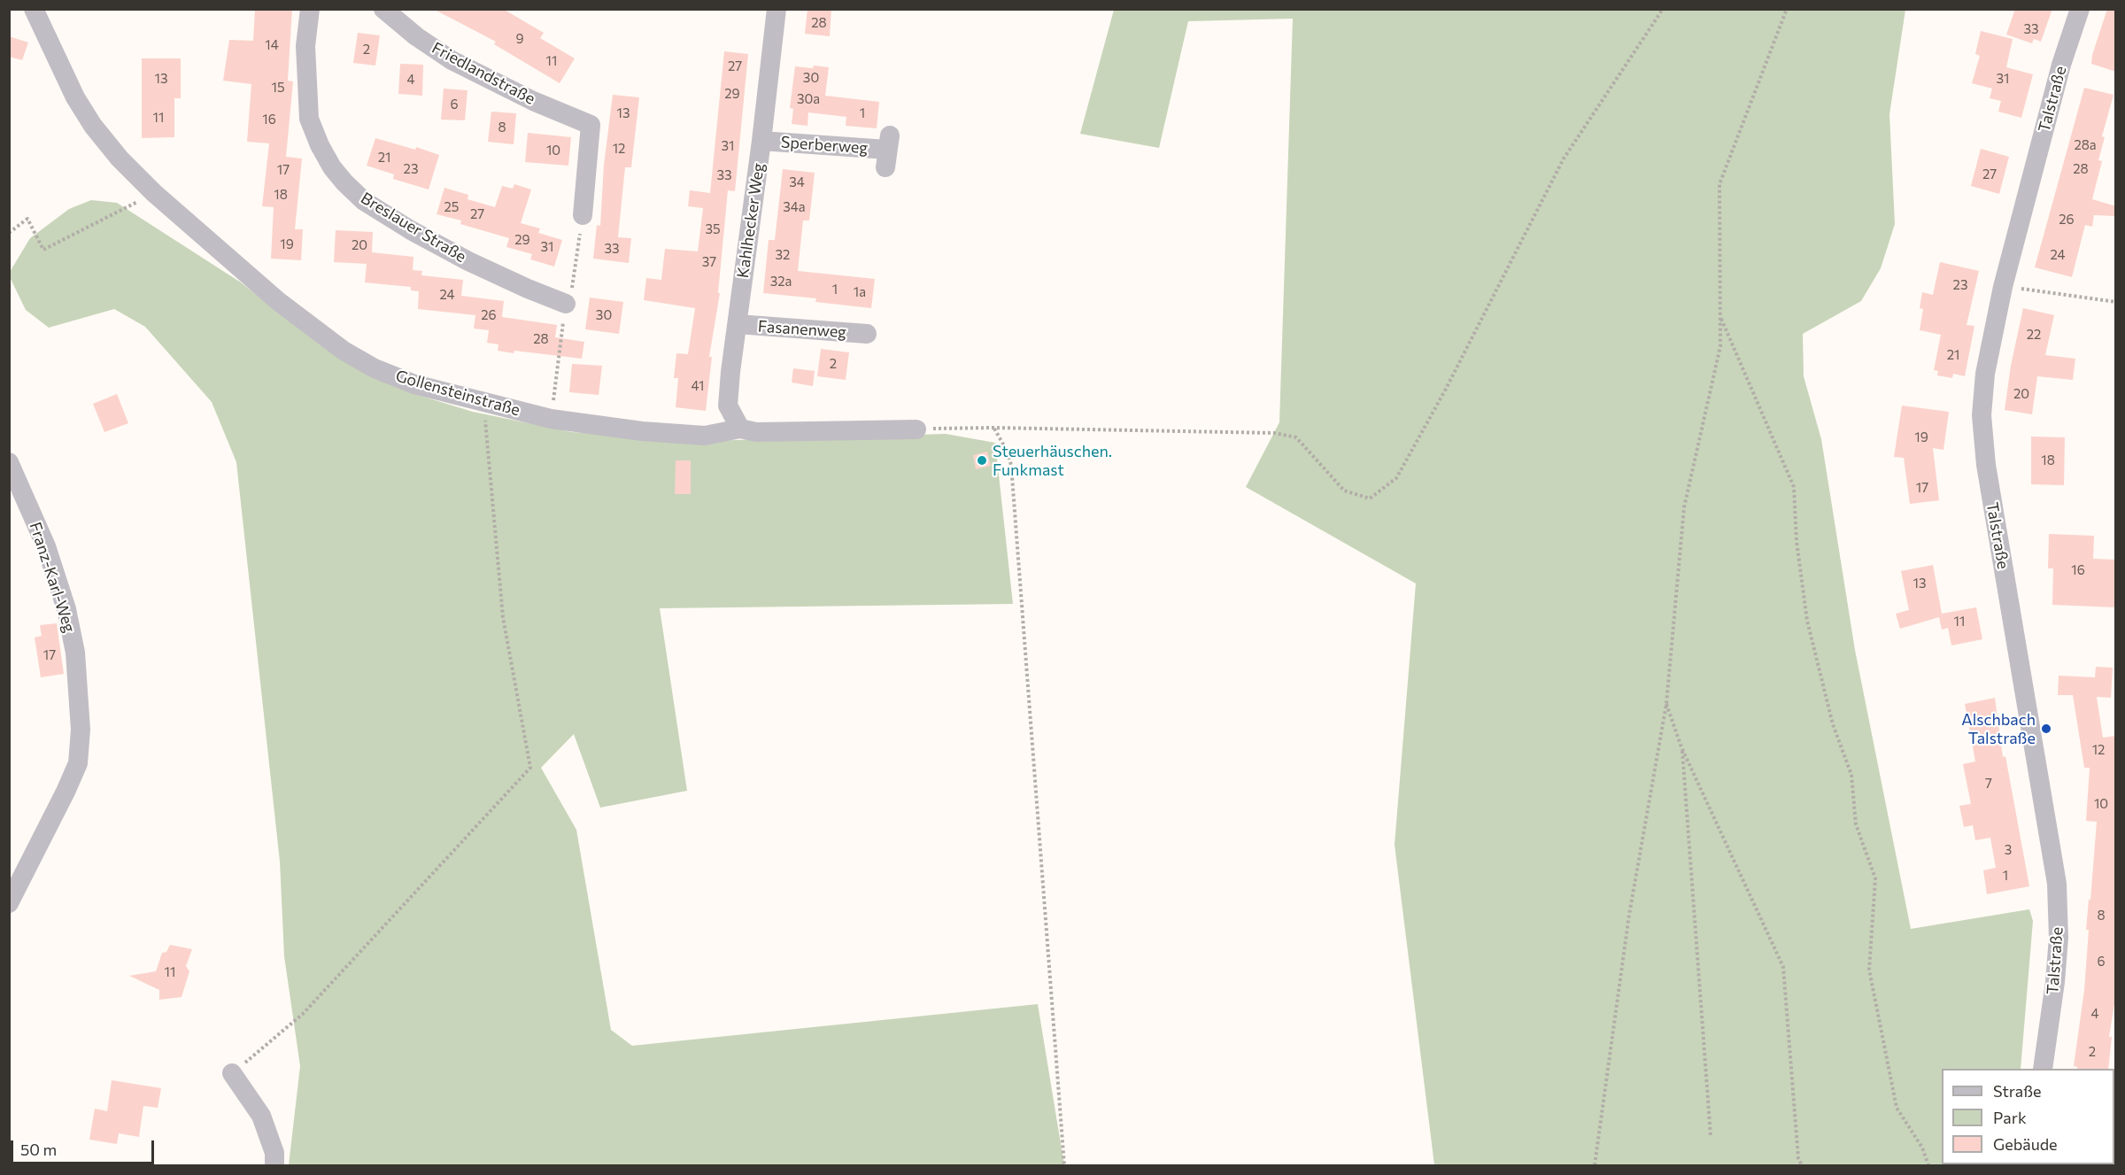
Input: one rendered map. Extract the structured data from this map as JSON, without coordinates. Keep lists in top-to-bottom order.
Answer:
{
  "streets": {
    "street": [
      "Friedlandstraße",
      "Talstraße",
      "Sperberweg",
      "Kahlhecker Weg",
      "Breslauer Straße",
      "Fasanenweg",
      "Gollensteinstraße",
      "Franz-Karl-Weg"
    ]
  },
  "crossings": [
    ["Sperberweg", "Kahlhecker Weg"],
    ["Kahlhecker Weg", "Fasanenweg"],
    ["Kahlhecker Weg", "Gollensteinstraße"]
  ],
  "places": ["Steuerhäuschen. Funkmast", "Alschbach Talstraße"],
  "house_numbers": [
    "28",
    "33",
    "9",
    "14",
    "2",
    "11",
    "27",
    "30",
    "13",
    "31",
    "4",
    "15",
    "29",
    "30a",
    "6",
    "13",
    "1",
    "11",
    "16",
    "8",
    "28a",
    "31",
    "12",
    "10",
    "21",
    "23",
    "28",
    "17",
    "27",
    "33",
    "34",
    "18",
    "25",
    "34a",
    "27",
    "26",
    "35",
    "29",
    "19",
    "20",
    "31",
    "33",
    "32",
    "24",
    "37",
    "32a",
    "23",
    "1",
    "1a",
    "24",
    "26",
    "30",
    "22",
    "28",
    "21",
    "2",
    "41",
    "20",
    "19",
    "18",
    "17",
    "16",
    "13",
    "11",
    "17",
    "12",
    "7",
    "10",
    "3",
    "1",
    "8",
    "6",
    "11",
    "4",
    "2"
  ],
  "legend": ["Straße", "Park", "Gebäude"],
  "scale_bar": "50 m"
}
